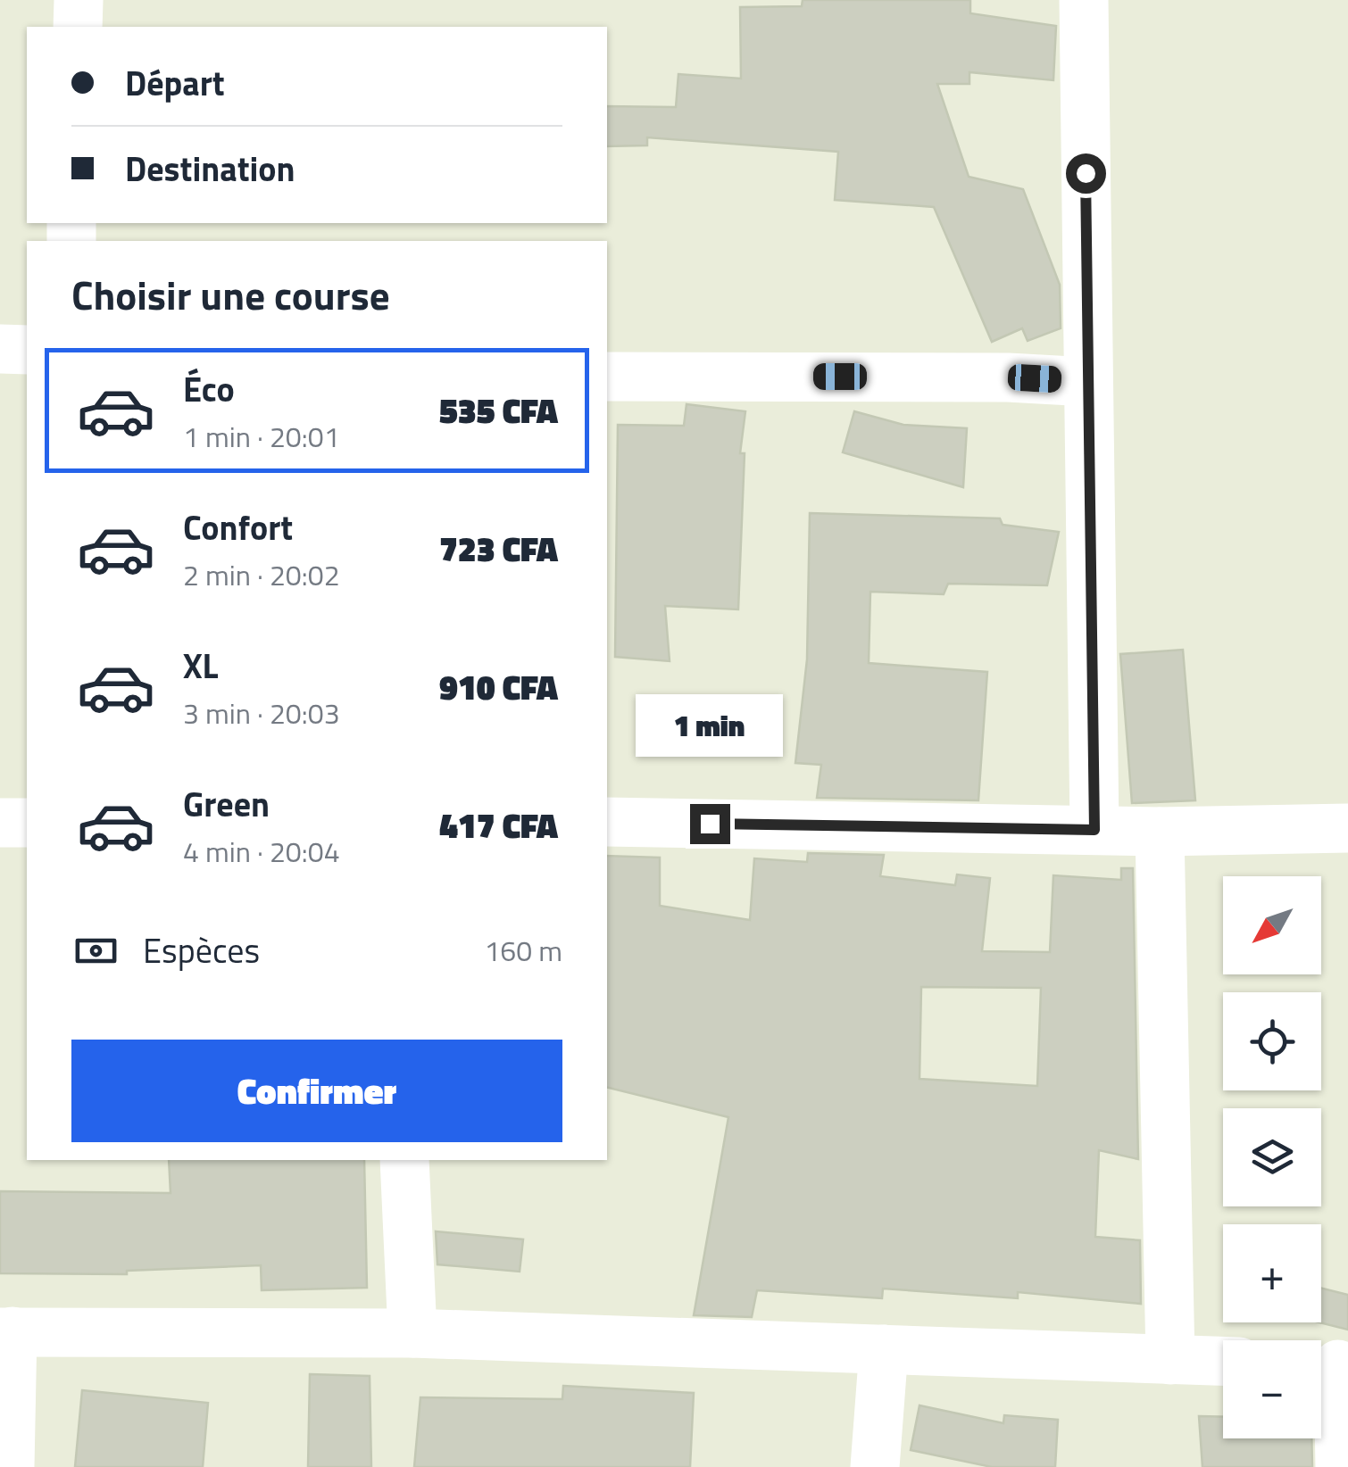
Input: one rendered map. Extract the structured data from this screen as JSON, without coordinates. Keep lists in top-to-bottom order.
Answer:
{
  "north": "bottom left",
  "page": {
    "banner": ["Départ", "Destination"],
    "heading": "Choisir une course",
    "list": [
      {
        "name": "Éco",
        "note": "1 min · 20:01",
        "value": "535 CFA"
      },
      {
        "name": "Confort",
        "note": "2 min · 20:02",
        "value": "723 CFA"
      },
      {
        "name": "XL",
        "note": "3 min · 20:03",
        "value": "910 CFA"
      },
      {
        "name": "Green",
        "note": "4 min · 20:04",
        "value": "417 CFA"
      }
    ],
    "bubble": "1 min",
    "map_buttons": ["+", "−"],
    "pay": ["Espèces", "160 m"],
    "buttons": "Confirmer"
  }
}
